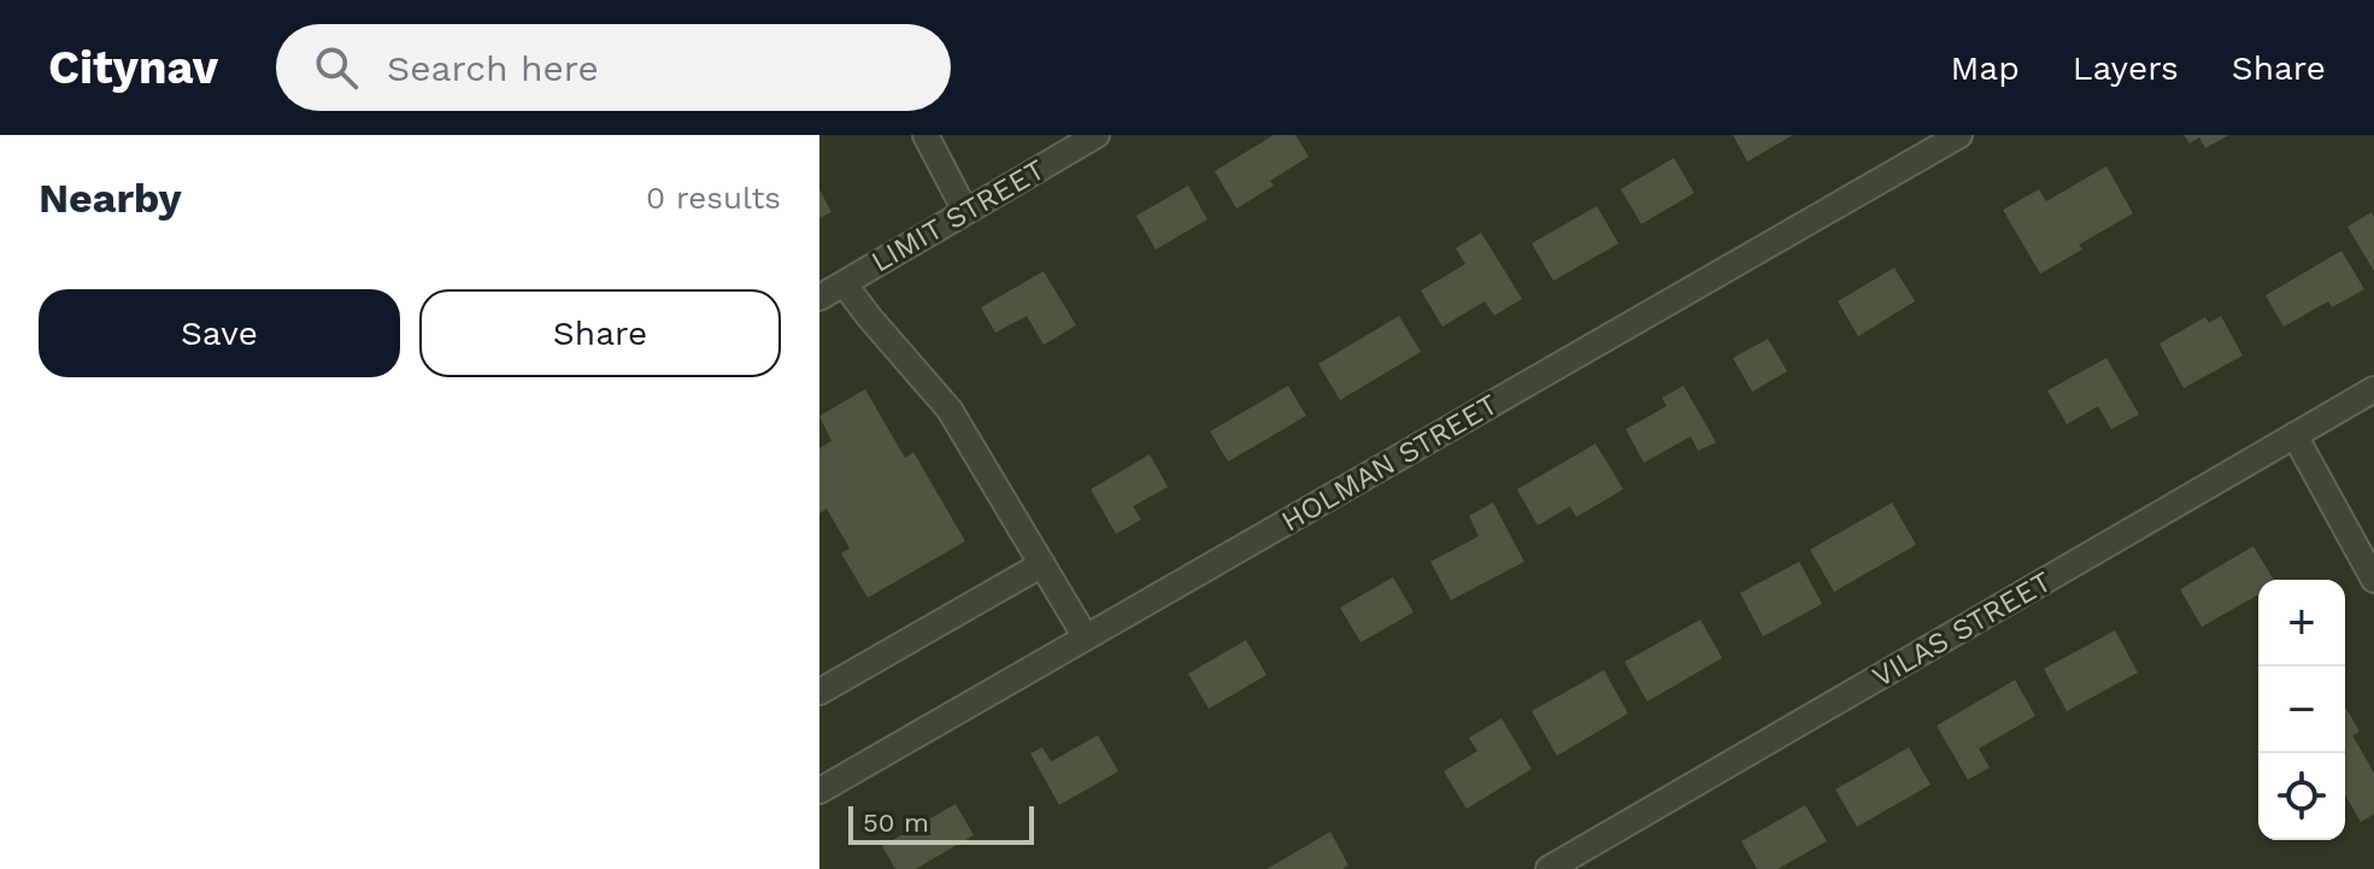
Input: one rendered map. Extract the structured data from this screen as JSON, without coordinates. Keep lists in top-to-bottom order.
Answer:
{
  "streets": {
    "street": ["LIMIT STREET", "HOLMAN STREET", "VILAS STREET"]
  },
  "scale_bar": "50 m",
  "page": {
    "header": "Citynav",
    "search": "Search here",
    "nav": ["Map", "Layers", "Share"],
    "heading": ["Nearby", "0 results"],
    "buttons": ["Save", "Share"],
    "map_buttons": ["+", "−"],
    "scale": "50 m"
  }
}
